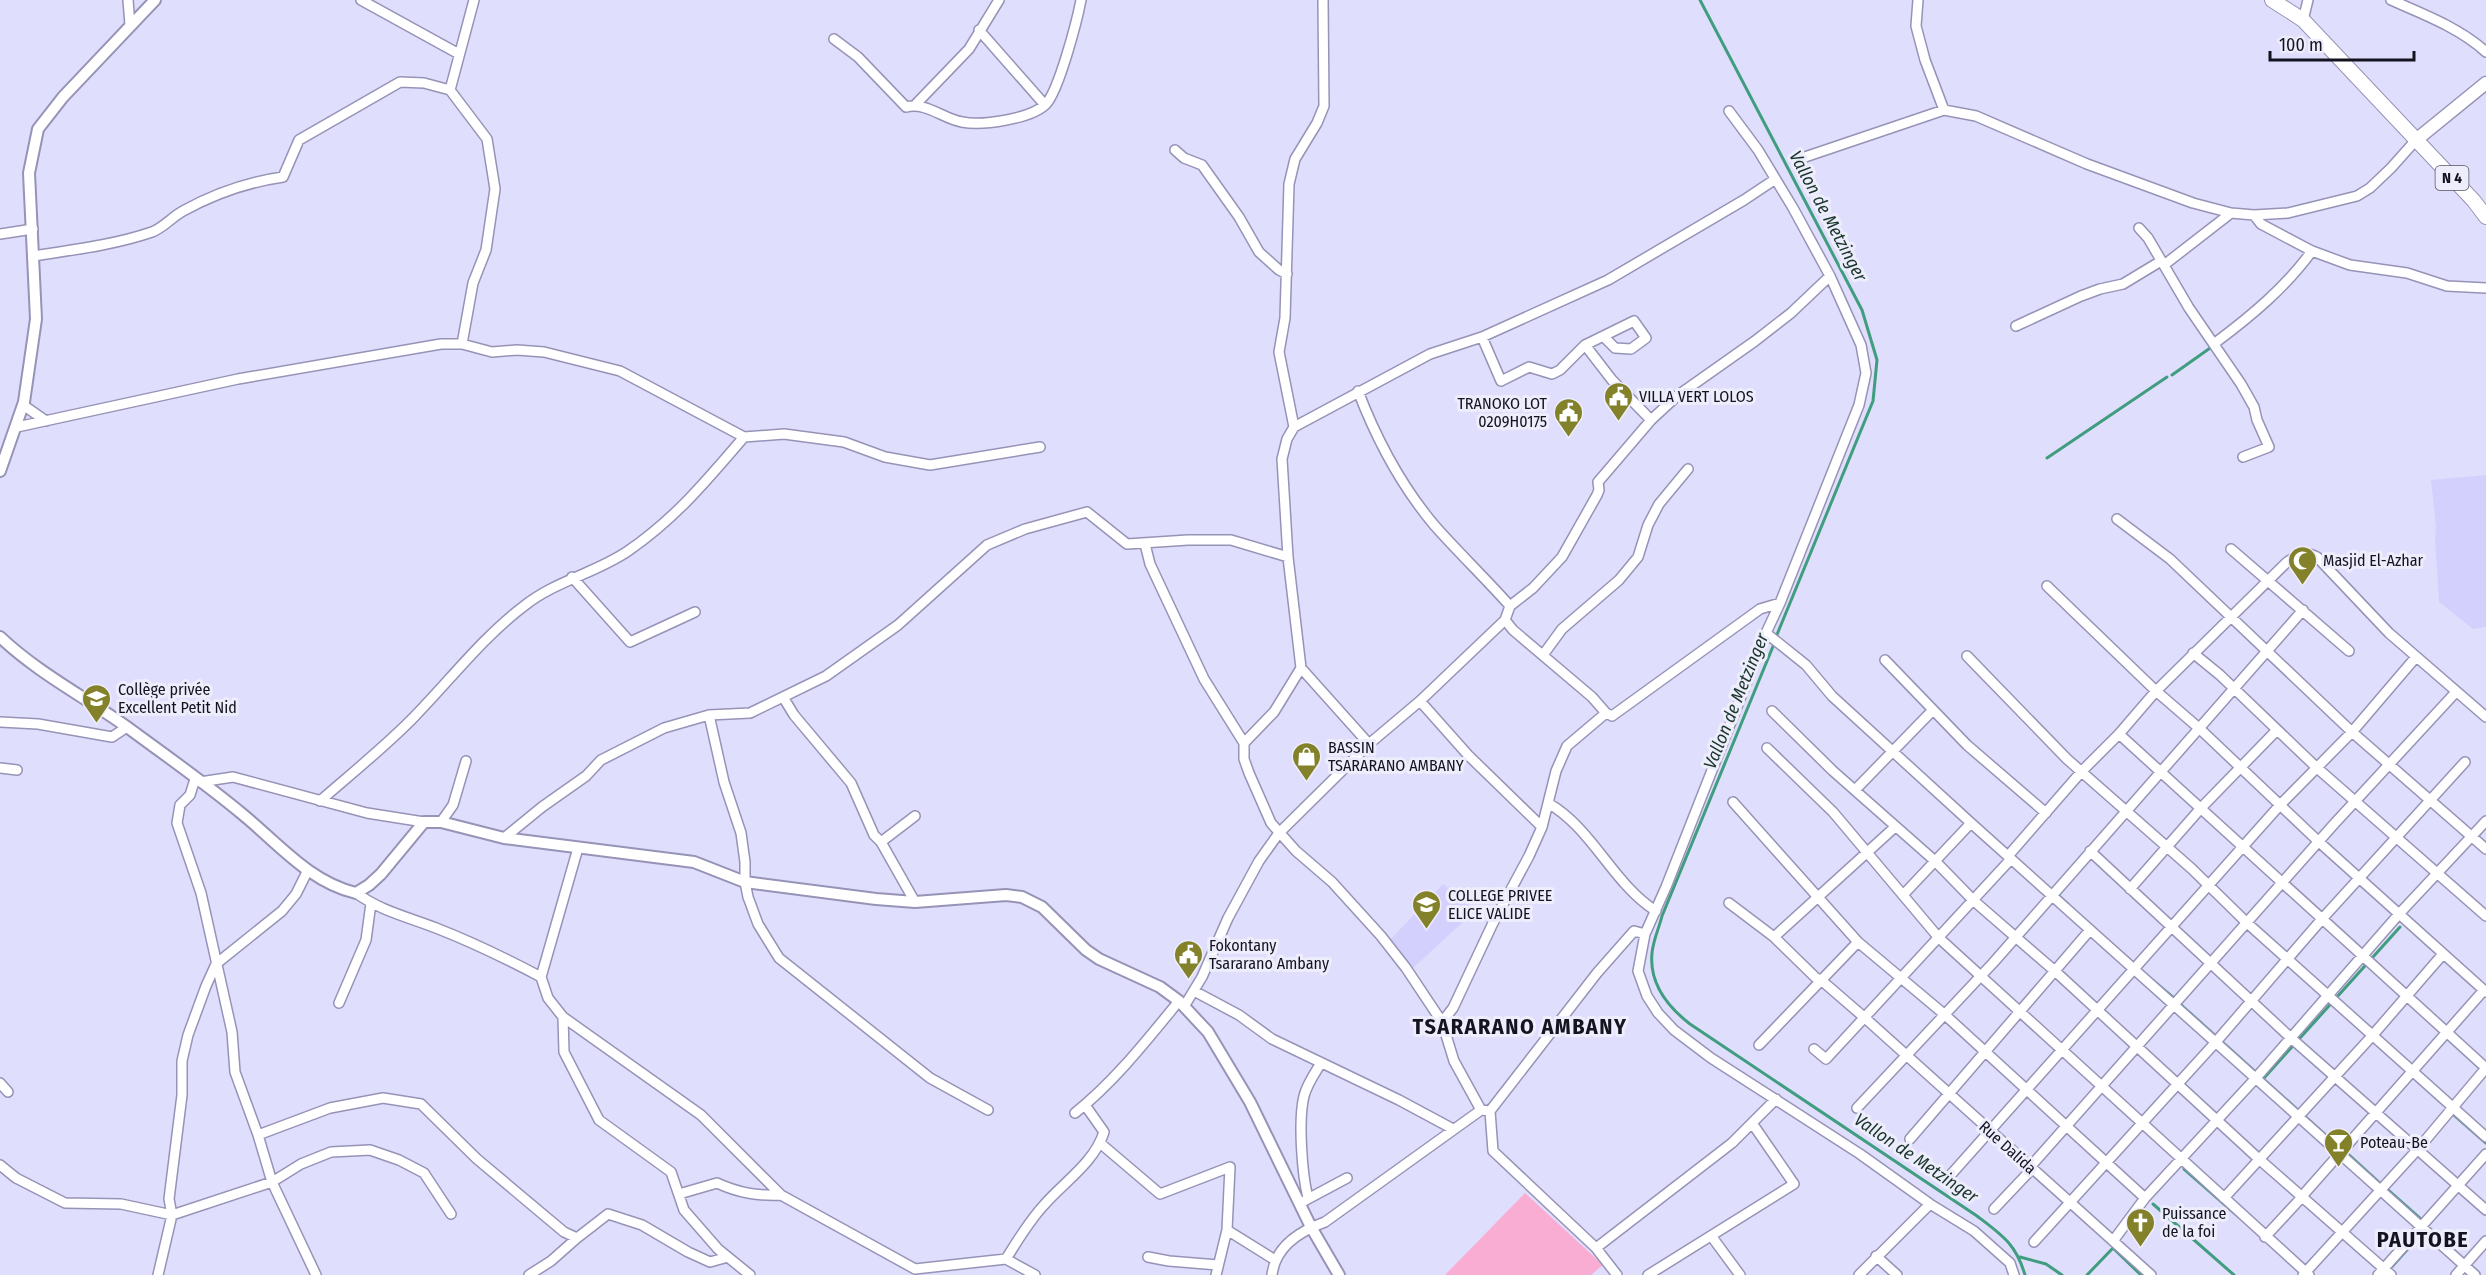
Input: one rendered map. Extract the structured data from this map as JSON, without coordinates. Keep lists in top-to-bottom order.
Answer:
{
  "streets": {
    "main road": ["N 4"],
    "street": ["Rue Dalida"]
  },
  "districts": ["TSARARANO AMBANY", "PAUTOBE"],
  "water": ["Vallon de Metzinger"],
  "places": {
    "public building": ["VILLA VERT LOLOS", "TRANOKO LOT 0209H0175", "Fokontany Tsararano Ambany"],
    "mosque": ["Masjid El-Azhar"],
    "school or university": ["Collège privée Excellent Petit Nid", "COLLEGE PRIVEE ELICE VALIDE"],
    "shop": ["BASSIN TSARARANO AMBANY"],
    "bar": ["Poteau-Be"],
    "church": ["Puissance de la foi"]
  },
  "scale_bar": "100 m"
}
